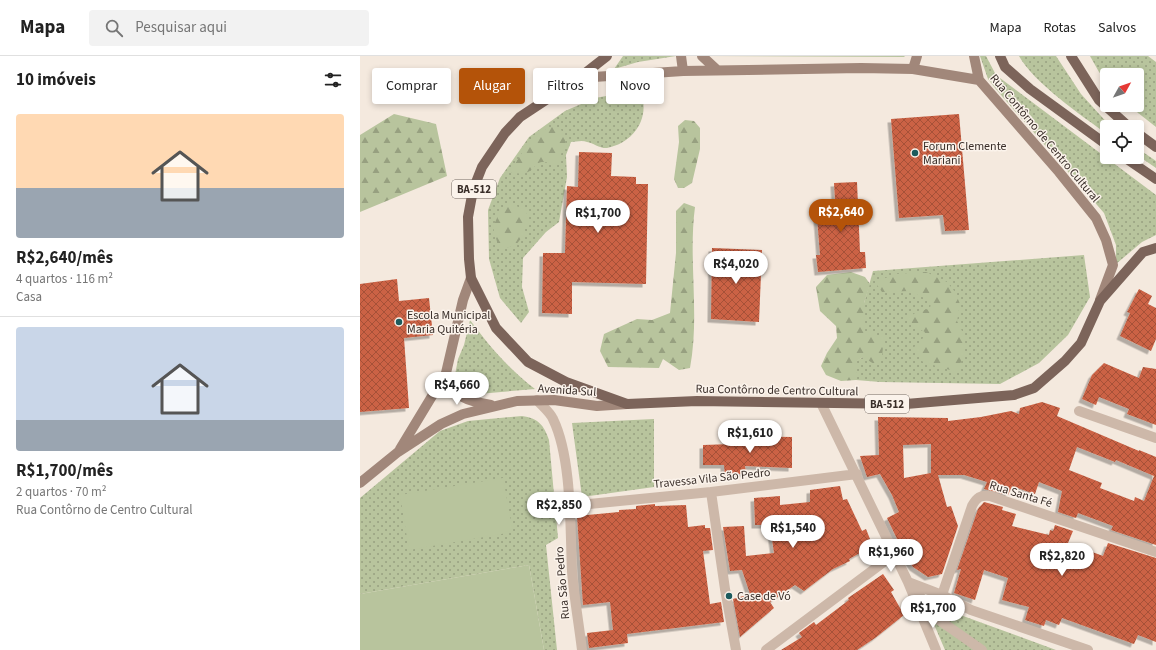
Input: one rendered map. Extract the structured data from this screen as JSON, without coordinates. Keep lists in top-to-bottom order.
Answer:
{
  "streets": {
    "main road": ["Rua Contôrno de Centro Cultural", "BA-512"],
    "street": [
      "Avenida Sul",
      "Travessa Vila São Pedro",
      "Rua Santa Fé",
      "Rua São Pedro"
    ]
  },
  "crossings": [
    ["Rua Contôrno de Centro Cultural", "BA-512"],
    ["Rua Contôrno de Centro Cultural", "Avenida Sul"],
    ["Avenida Sul", "Rua São Pedro"],
    ["Travessa Vila São Pedro", "Rua São Pedro"]
  ],
  "places": ["Forum Clemente Mariani", "Escola Municipal Maria Quitéria", "Case de Vó"],
  "north": "top right",
  "page": {
    "header": "Mapa",
    "search": "Pesquisar aqui",
    "nav": ["Mapa", "Rotas", "Salvos"],
    "heading": "10 imóveis",
    "chip": [
      "Comprar",
      "Alugar",
      "Filtros",
      "Novo"
    ],
    "list": [
      {
        "name": "R$2,640/mês",
        "note": "4 quartos · 116 m² · Casa"
      },
      {
        "name": "R$1,700/mês",
        "note": "2 quartos · 70 m² · Rua Contôrno de Centro Cultural"
      }
    ],
    "price": [
      "R$2,640",
      "R$1,700",
      "R$4,020",
      "R$4,660",
      "R$1,610",
      "R$2,850",
      "R$1,540",
      "R$1,960",
      "R$2,820",
      "R$1,700"
    ]
  }
}
